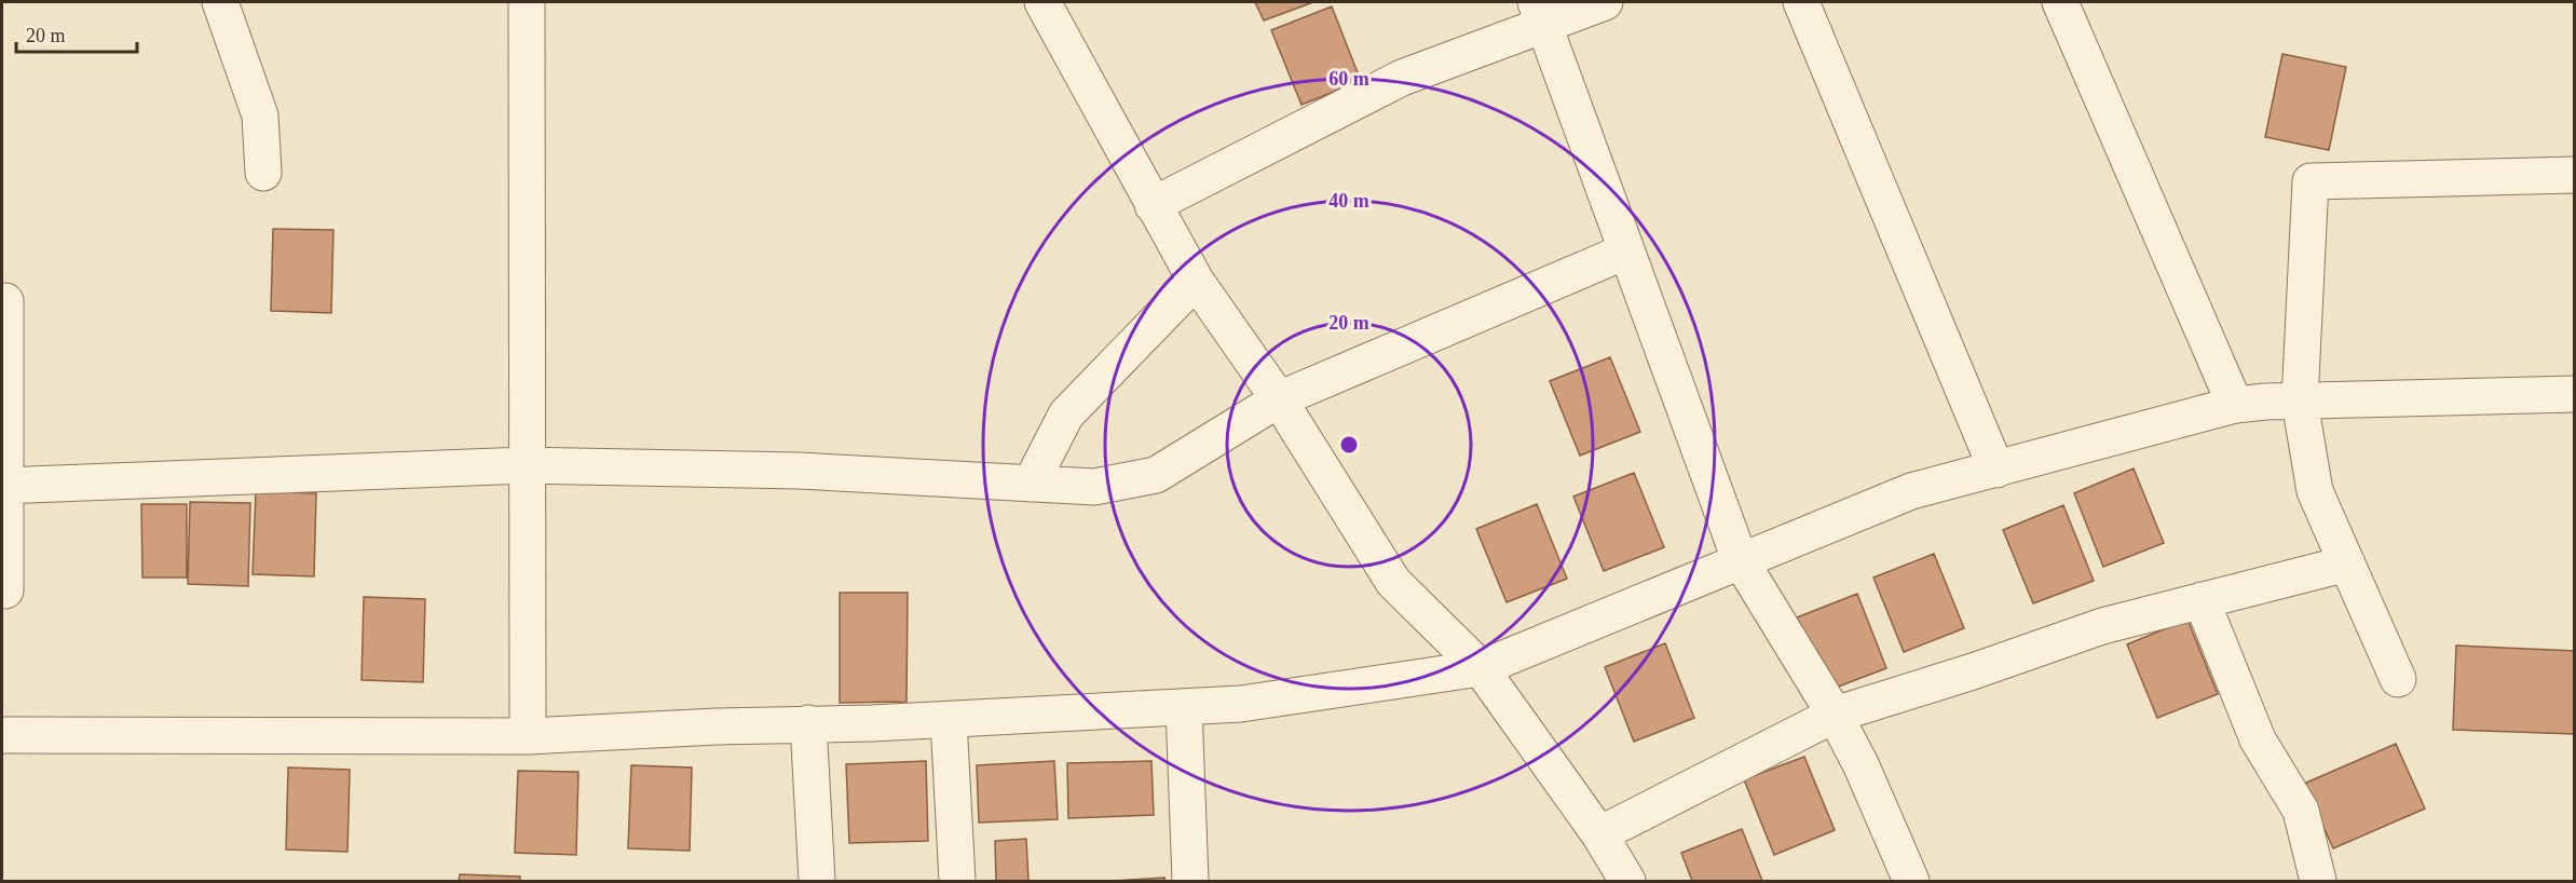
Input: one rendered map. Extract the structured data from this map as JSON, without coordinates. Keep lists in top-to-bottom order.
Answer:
{
  "scale_bar": "20 m",
  "rings": ["60 m", "40 m", "20 m"]
}
